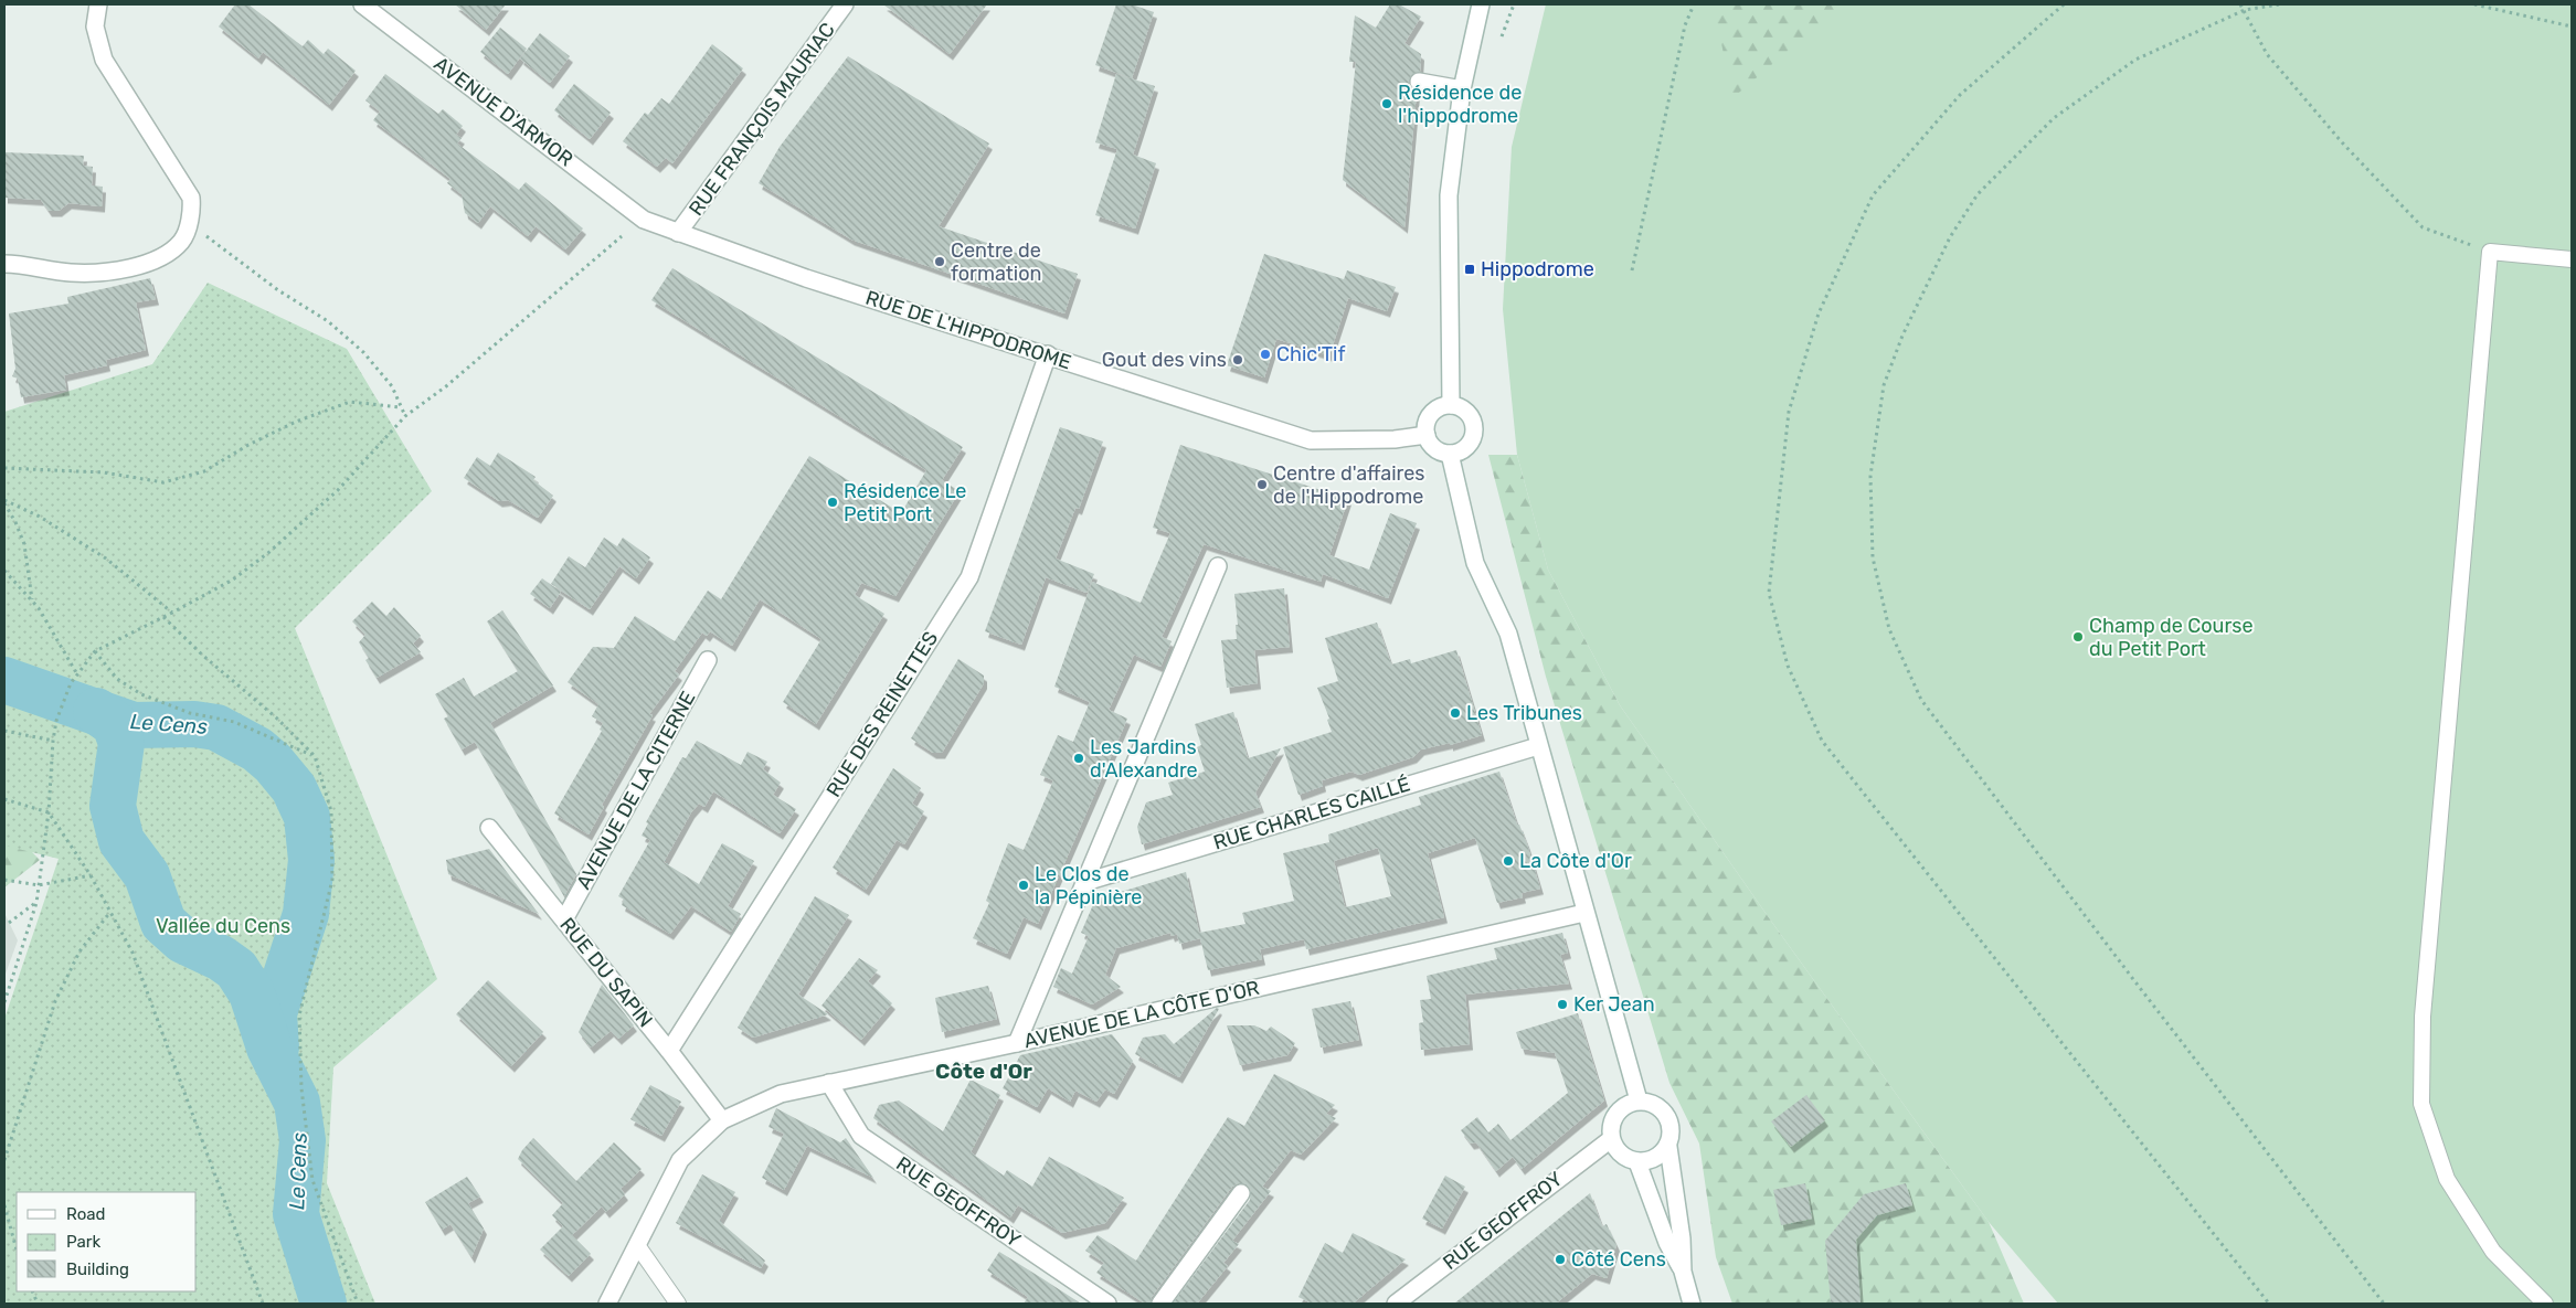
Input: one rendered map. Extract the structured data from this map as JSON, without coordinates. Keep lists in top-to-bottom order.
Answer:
{
  "streets": {
    "street": [
      "AVENUE D'ARMOR",
      "RUE FRANÇOIS MAURIAC",
      "RUE DE L'HIPPODROME",
      "RUE DES REINETTES",
      "AVENUE DE LA CITERNE",
      "RUE CHARLES CAILLÉ",
      "RUE DU SAPIN",
      "AVENUE DE LA CÔTE D'OR",
      "RUE GEOFFROY"
    ]
  },
  "crossings": [
    ["AVENUE D'ARMOR", "RUE DE L'HIPPODROME"],
    ["RUE FRANÇOIS MAURIAC", "RUE DE L'HIPPODROME"],
    ["RUE DE L'HIPPODROME", "RUE DES REINETTES"],
    ["RUE DES REINETTES", "RUE DU SAPIN"],
    ["AVENUE DE LA CITERNE", "RUE DU SAPIN"],
    ["RUE DU SAPIN", "AVENUE DE LA CÔTE D'OR"],
    ["AVENUE DE LA CÔTE D'OR", "RUE GEOFFROY"]
  ],
  "districts": ["Côte d'Or"],
  "water": ["Le Cens"],
  "parks": ["Vallée du Cens"],
  "places": {
    "other": [
      "Résidence de l'hippodrome",
      "Centre de formation",
      "Chic'Tif",
      "Gout des vins",
      "Centre d'affaires de l'Hippodrome",
      "Résidence Le Petit Port",
      "Champ de Course du Petit Port",
      "Les Tribunes",
      "Les Jardins d'Alexandre",
      "La Côte d'Or",
      "Le Clos de la Pépinière",
      "Ker Jean",
      "Côté Cens"
    ],
    "transit": ["Hippodrome"]
  },
  "legend": ["Road", "Park", "Building"]
}
